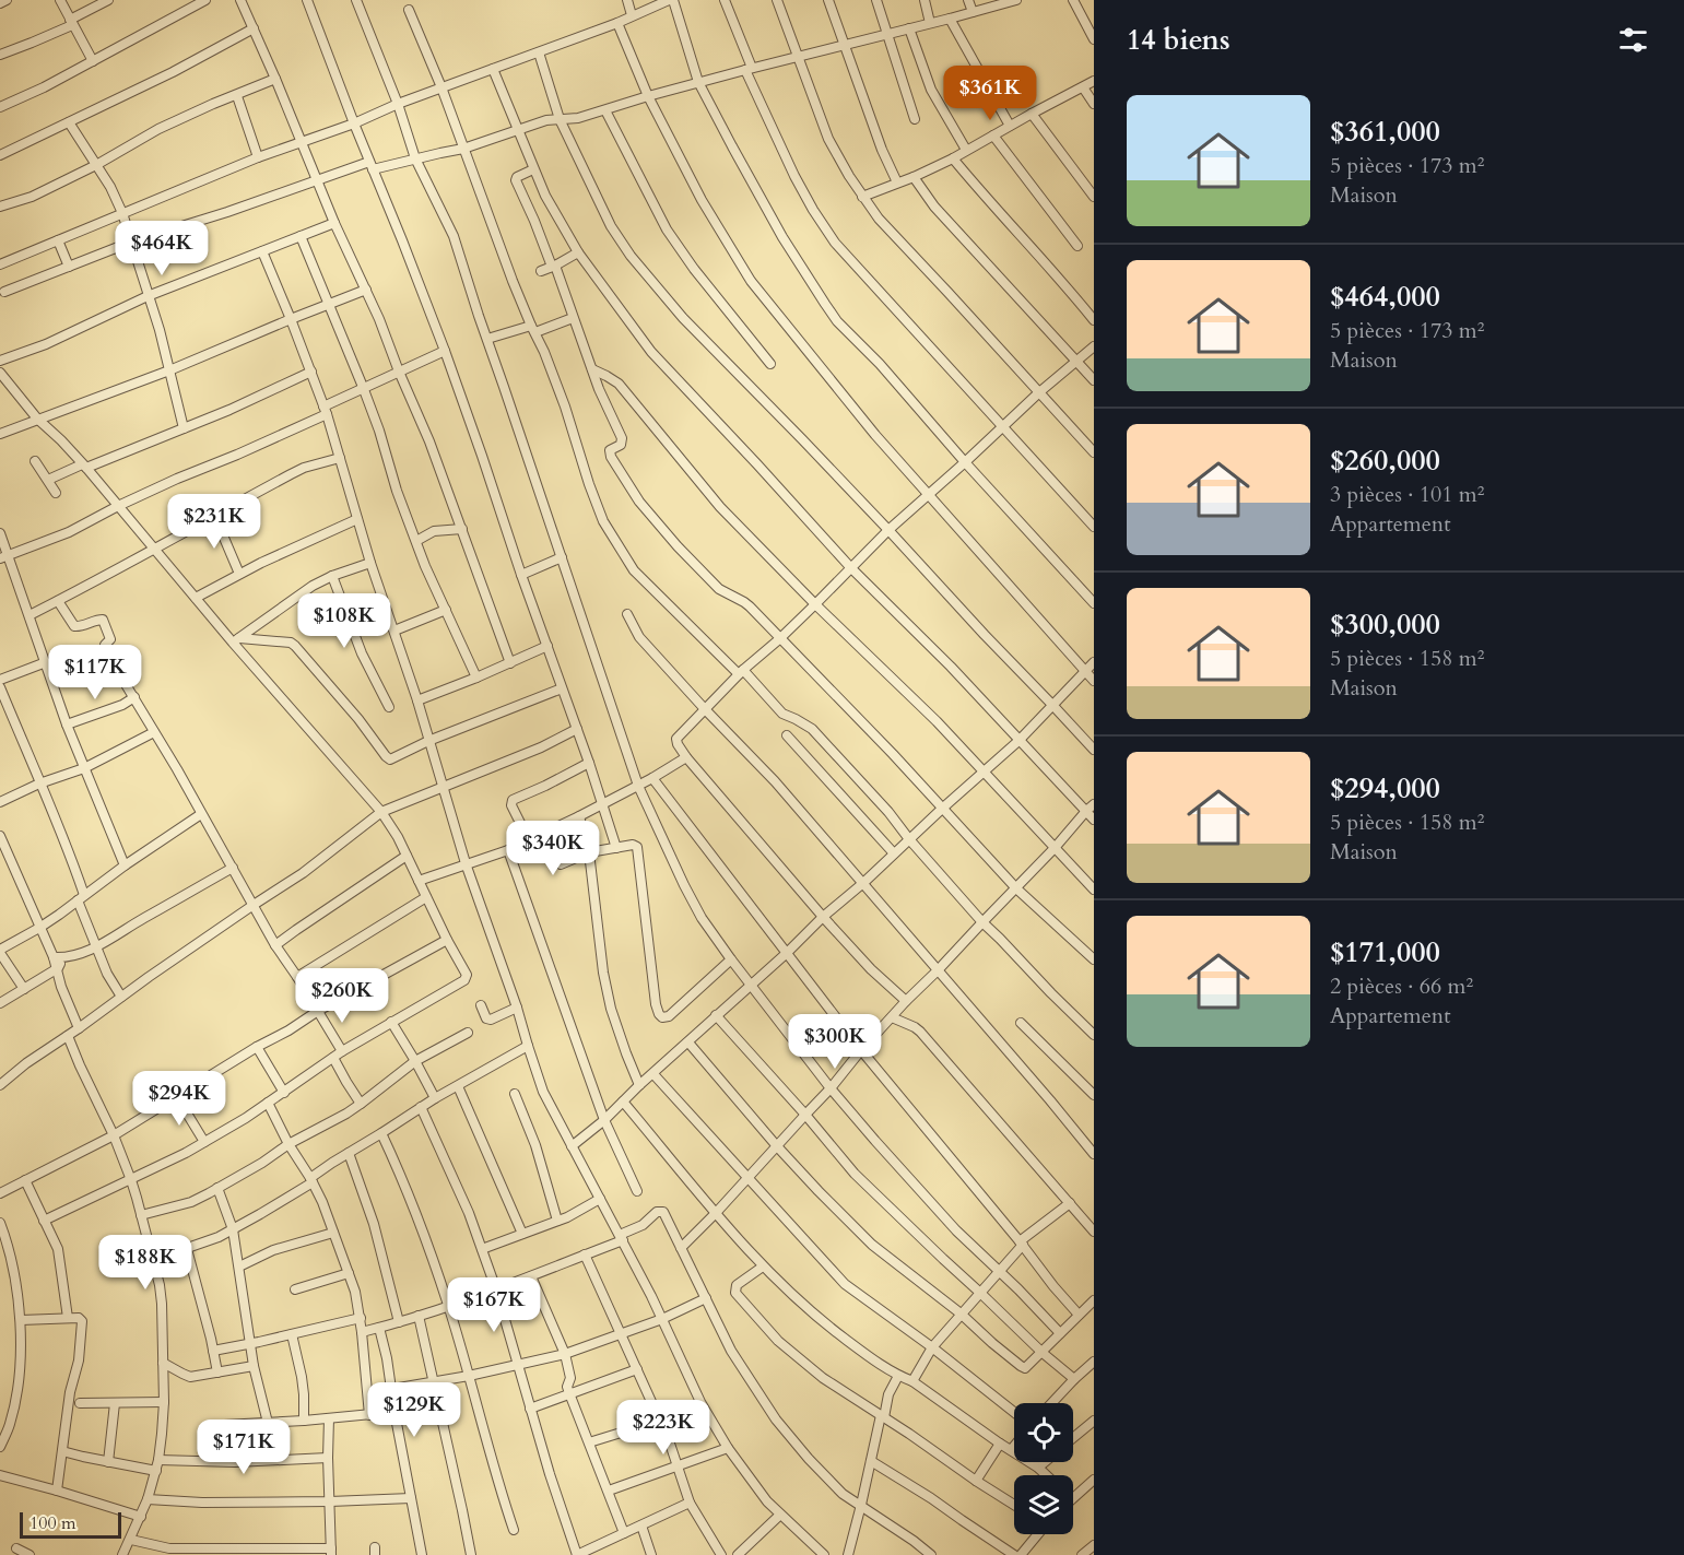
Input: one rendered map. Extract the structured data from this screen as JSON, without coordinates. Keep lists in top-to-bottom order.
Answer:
{
  "scale_bar": "100 m",
  "page": {
    "heading": "14 biens",
    "price": [
      "$361K",
      "$464K",
      "$231K",
      "$108K",
      "$117K",
      "$340K",
      "$260K",
      "$300K",
      "$294K",
      "$188K",
      "$167K",
      "$129K",
      "$223K",
      "$171K"
    ],
    "list": [
      {
        "name": "$361,000",
        "note": "5 pièces · 173 m² · Maison"
      },
      {
        "name": "$464,000",
        "note": "5 pièces · 173 m² · Maison"
      },
      {
        "name": "$260,000",
        "note": "3 pièces · 101 m² · Appartement"
      },
      {
        "name": "$300,000",
        "note": "5 pièces · 158 m² · Maison"
      },
      {
        "name": "$294,000",
        "note": "5 pièces · 158 m² · Maison"
      },
      {
        "name": "$171,000",
        "note": "2 pièces · 66 m² · Appartement"
      }
    ],
    "scale": "100 m"
  }
}
